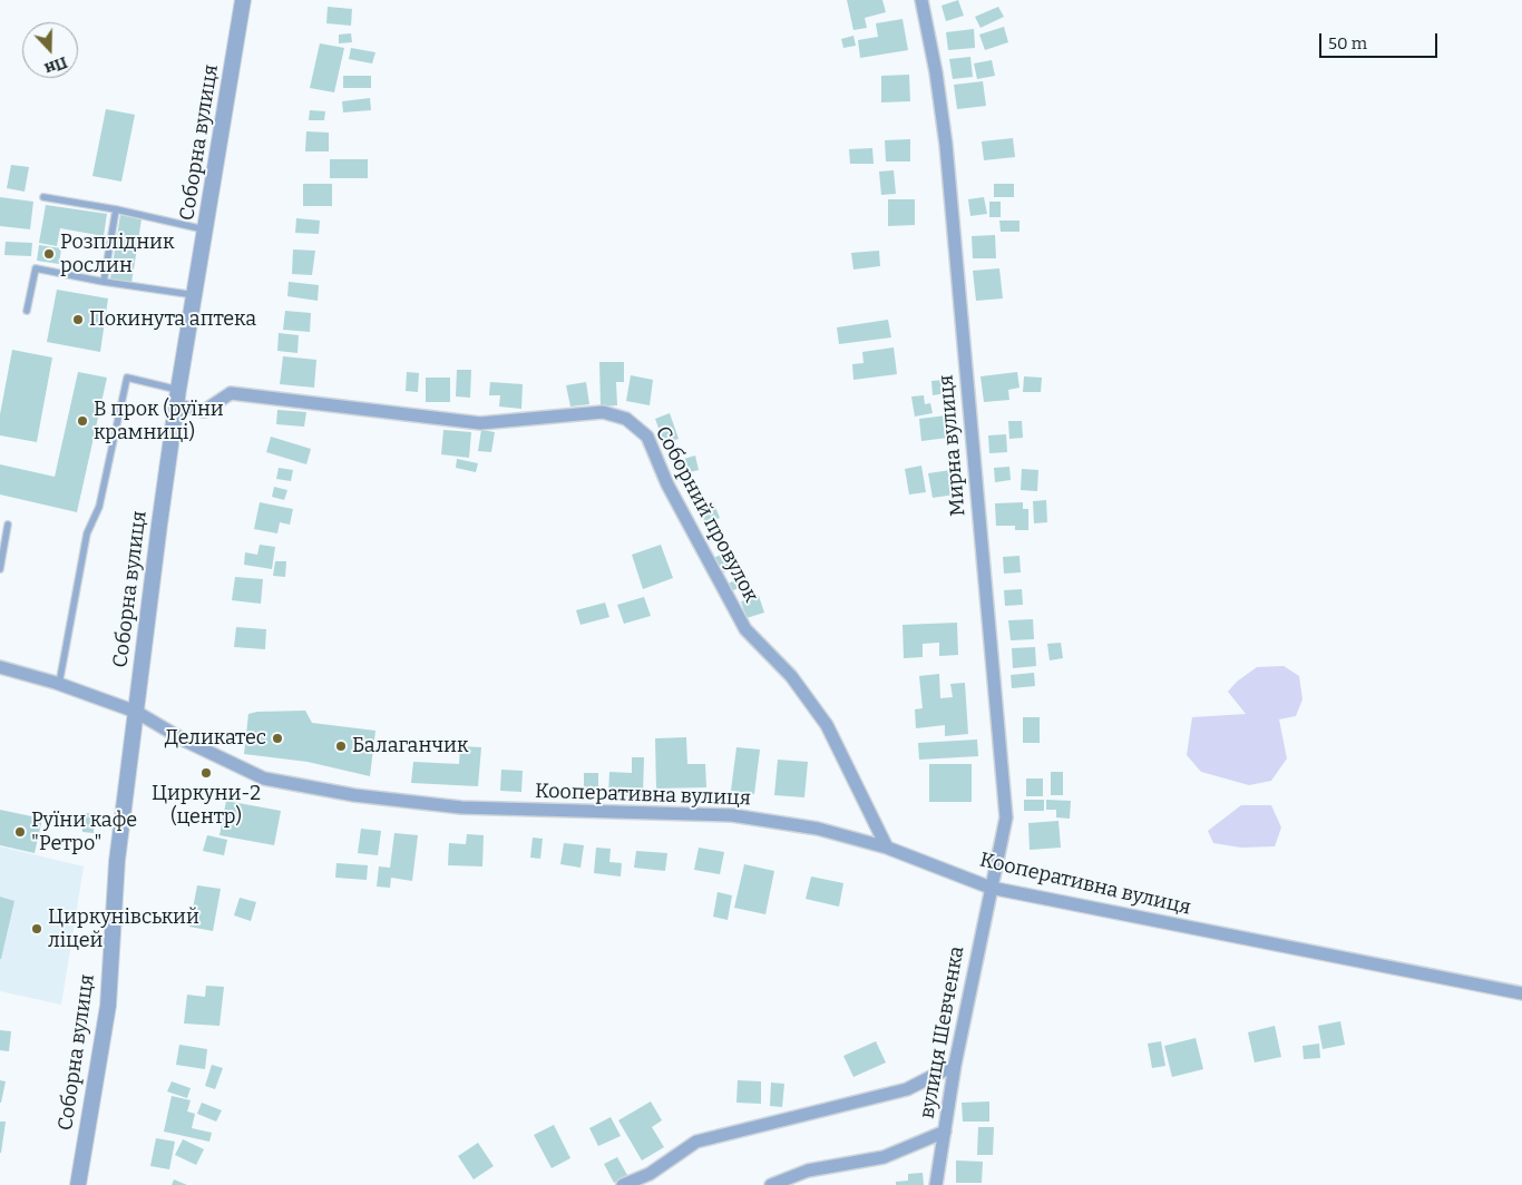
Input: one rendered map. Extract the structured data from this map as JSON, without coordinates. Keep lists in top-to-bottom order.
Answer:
{
  "streets": {
    "street": [
      "Соборна вулиця",
      "Мирна вулиця",
      "Соборний провулок",
      "Кооперативна вулиця",
      "вулиця Шевченка"
    ]
  },
  "crossings": [
    ["Соборна вулиця", "Соборний провулок"],
    ["Соборна вулиця", "Кооперативна вулиця"],
    ["Мирна вулиця", "Кооперативна вулиця"],
    ["Мирна вулиця", "вулиця Шевченка"],
    ["Соборний провулок", "Кооперативна вулиця"],
    ["Кооперативна вулиця", "вулиця Шевченка"]
  ],
  "places": [
    "Розплідник рослин",
    "Покинута аптека",
    "В прок (руїни крамниці)",
    "Деликатес",
    "Балаганчик",
    "Циркуни-2 (центр)",
    "Руїни кафе \"Ретро\"",
    "Циркунівський ліцей"
  ],
  "scale_bar": "50 m",
  "north": "bottom"
}
